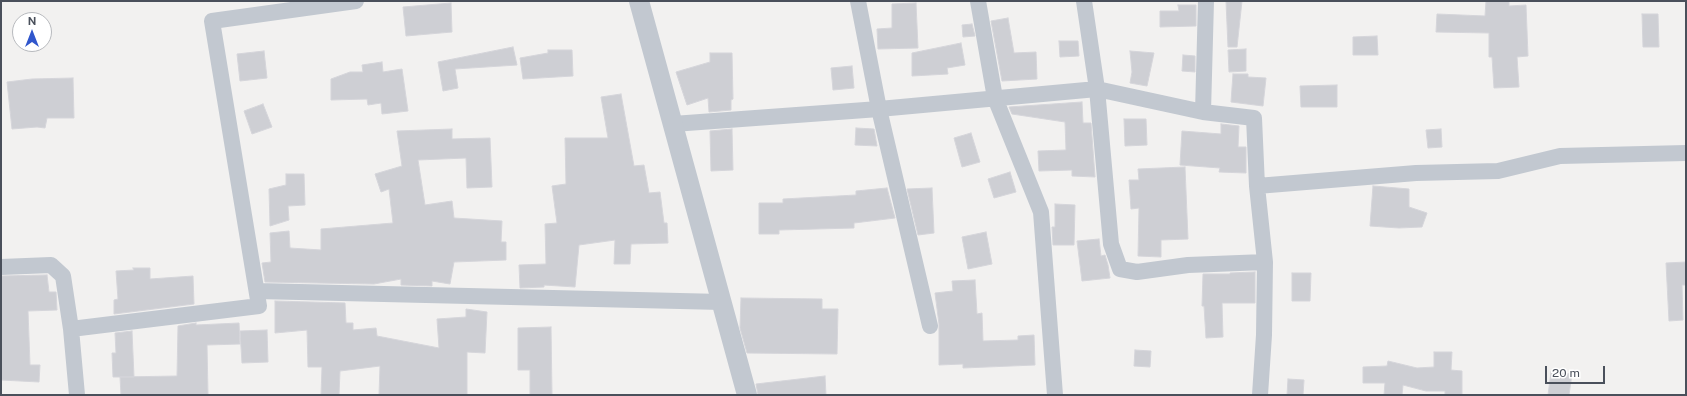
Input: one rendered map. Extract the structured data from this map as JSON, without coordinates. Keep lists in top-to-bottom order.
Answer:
{
  "scale_bar": "20 m",
  "north": "top"
}
